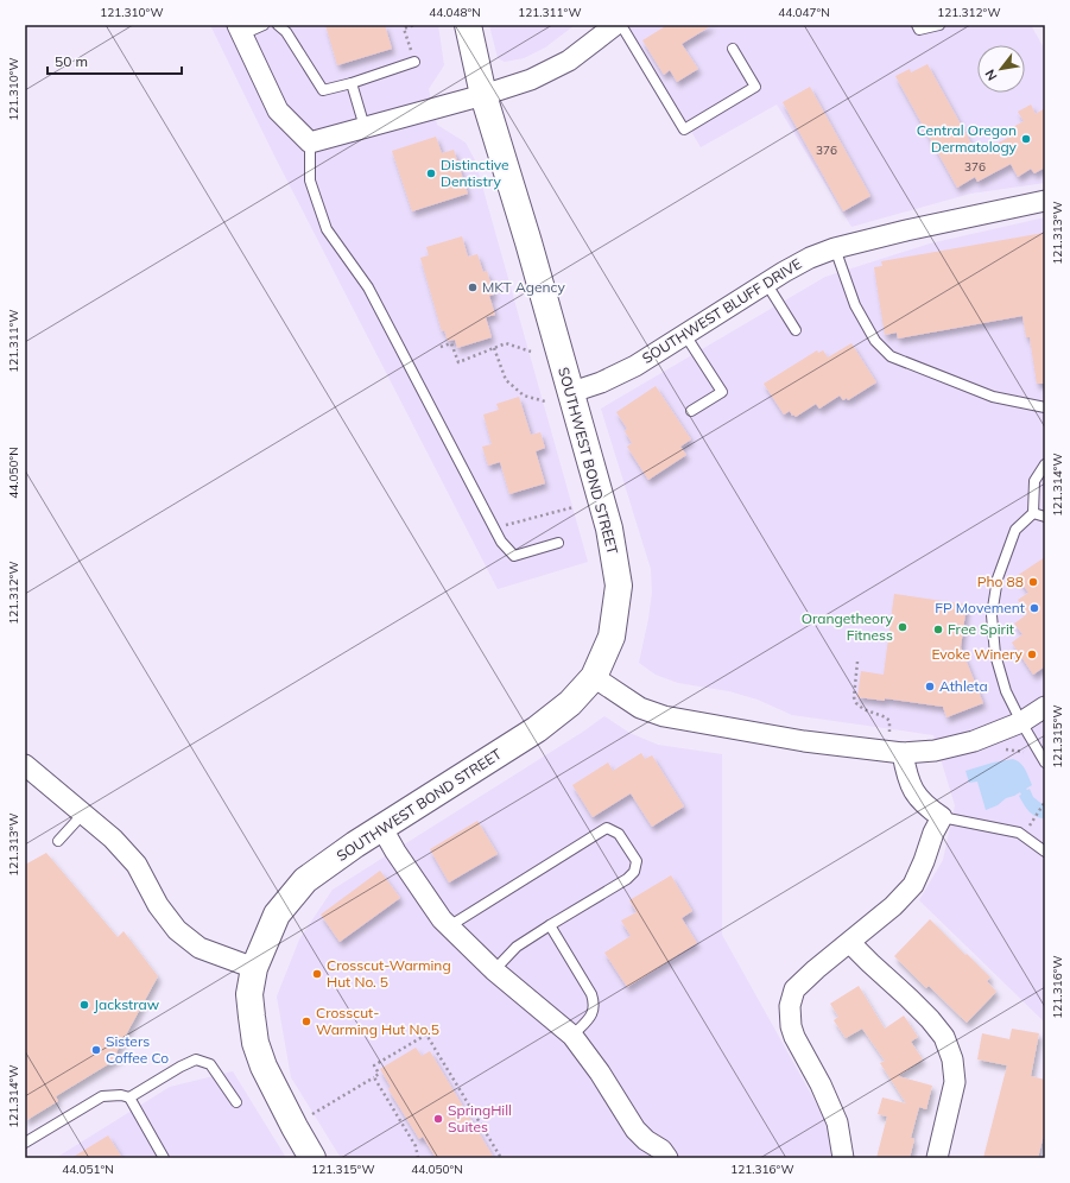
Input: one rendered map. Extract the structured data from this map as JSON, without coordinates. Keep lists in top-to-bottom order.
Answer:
{
  "streets": {
    "street": ["SOUTHWEST BLUFF DRIVE", "SOUTHWEST BOND STREET"]
  },
  "crossings": [
    ["SOUTHWEST BLUFF DRIVE", "SOUTHWEST BOND STREET"]
  ],
  "places": [
    "Central Oregon Dermatology",
    "Distinctive Dentistry",
    "MKT Agency",
    "Pho 88",
    "FP Movement",
    "Orangetheory Fitness",
    "Free Spirit",
    "Evoke Winery",
    "Athleta",
    "Crosscut-Warming Hut No. 5",
    "Jackstraw",
    "Crosscut- Warming Hut No.5",
    "Sisters Coffee Co",
    "SpringHill Suites"
  ],
  "house_numbers": ["376", "376"],
  "scale_bar": "50 m",
  "north": "bottom left",
  "coordinates": [
    "121.310°W",
    "44.048°N",
    "121.311°W",
    "44.047°N",
    "121.312°W",
    "121.313°W",
    "44.050°N",
    "121.314°W",
    "121.315°W",
    "121.316°W",
    "44.051°N"
  ]
}
